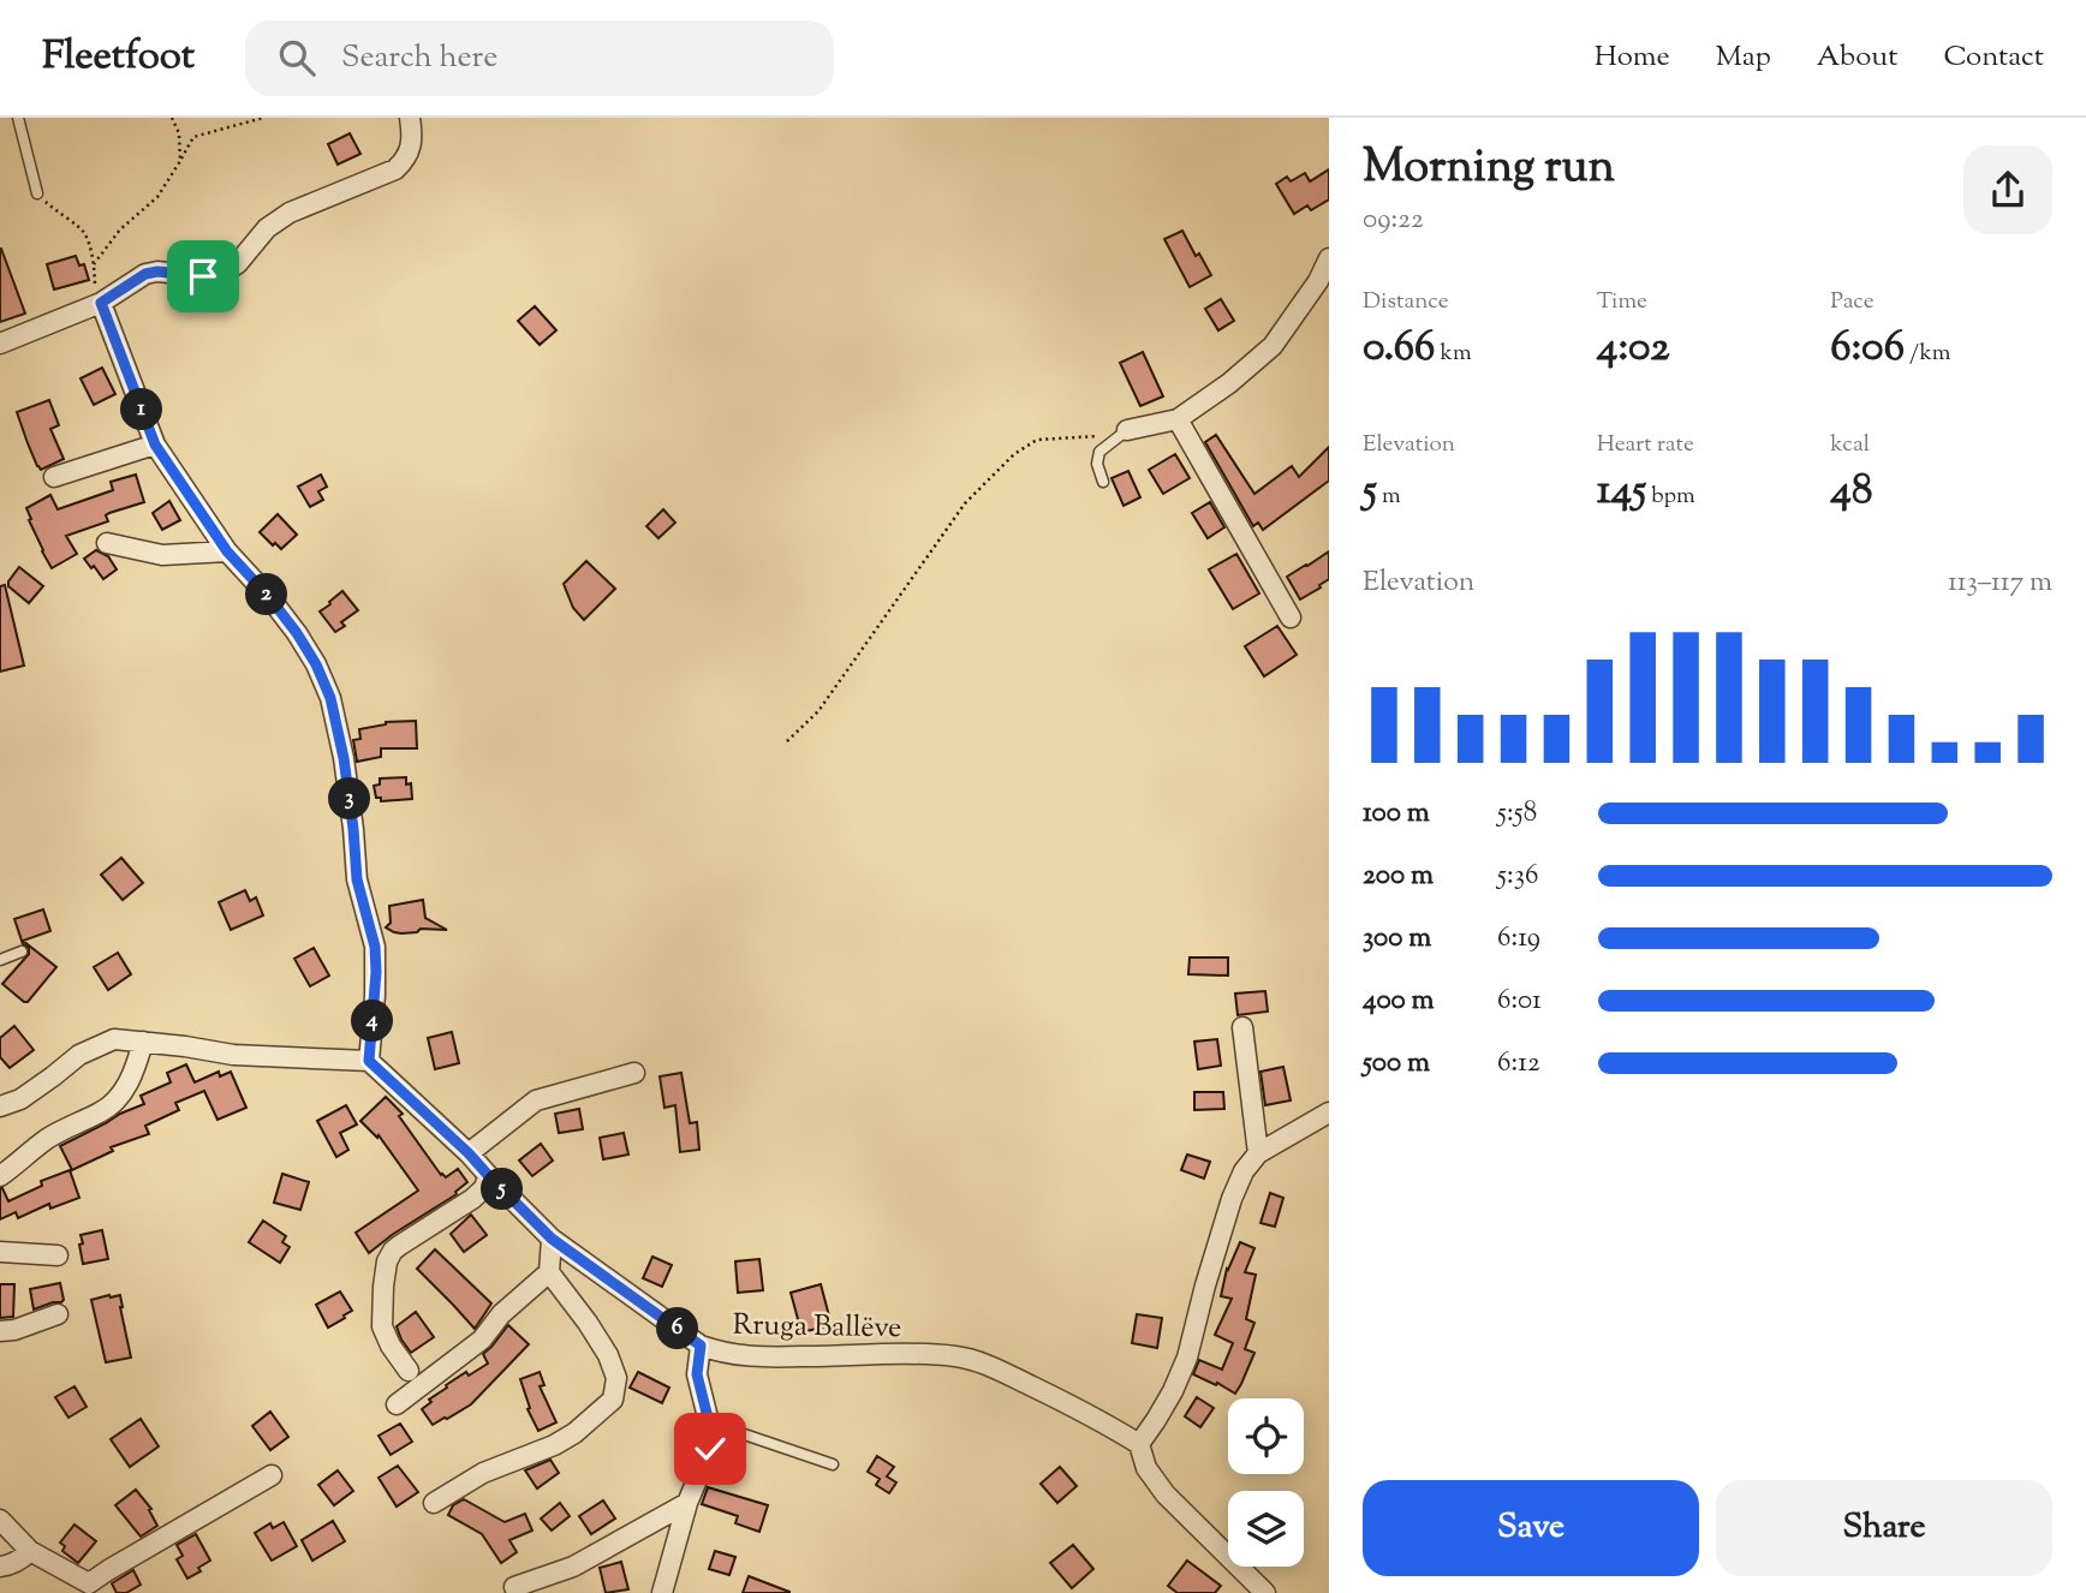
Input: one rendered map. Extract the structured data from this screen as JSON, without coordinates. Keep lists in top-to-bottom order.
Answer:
{
  "streets": {
    "street": ["Rruga Ballëve"]
  },
  "page": {
    "header": "Fleetfoot",
    "search": "Search here",
    "nav": [
      "Home",
      "Map",
      "About",
      "Contact"
    ],
    "heading": ["Morning run", "09:22"],
    "stats": [
      ["Distance", "0.66 km"],
      ["Time", "4:02"],
      ["Pace", "6:06 /km"],
      ["Elevation", "5 m"],
      ["Heart rate", "145 bpm"],
      ["kcal", "48"]
    ],
    "pins": [
      "1",
      "2",
      "3",
      "4",
      "5",
      "6"
    ],
    "chart": ["Elevation", "113–117 m"],
    "list": [
      {
        "name": "100 m",
        "note": "5:58"
      },
      {
        "name": "200 m",
        "note": "5:36"
      },
      {
        "name": "300 m",
        "note": "6:19"
      },
      {
        "name": "400 m",
        "note": "6:01"
      },
      {
        "name": "500 m",
        "note": "6:12"
      }
    ],
    "buttons": ["Save", "Share"]
  }
}
